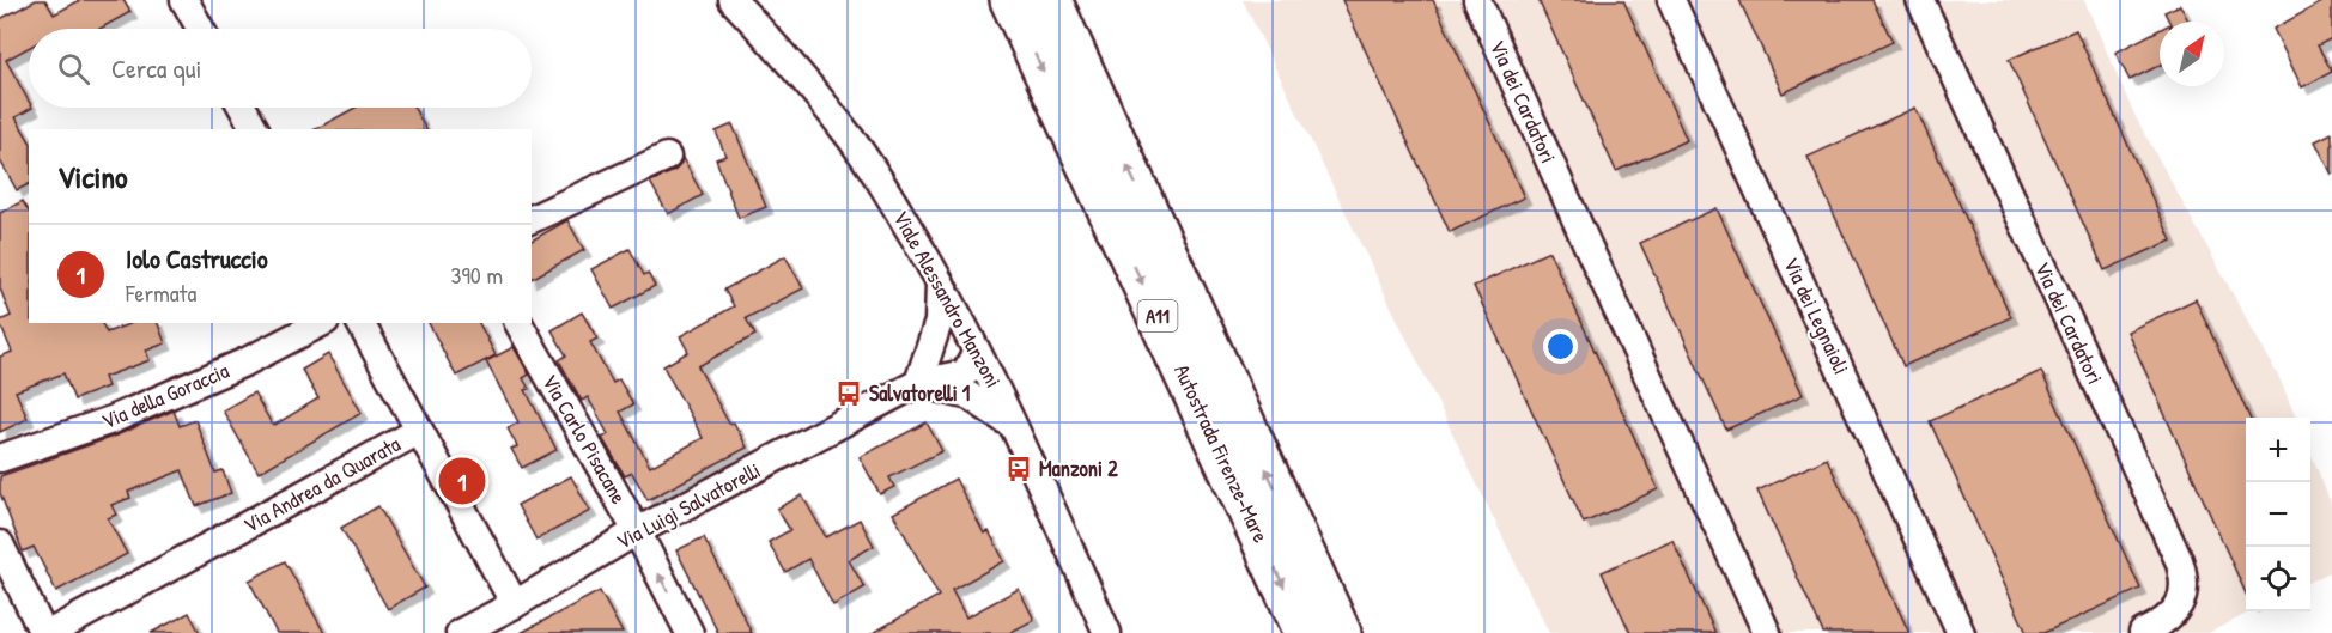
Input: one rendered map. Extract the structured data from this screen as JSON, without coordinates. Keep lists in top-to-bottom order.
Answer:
{
  "streets": {
    "highway": ["A11", "Autostrada Firenze-Mare"],
    "street": [
      "Via dei Cardatori",
      "Viale Alessandro Manzoni",
      "Via dei Legnaioli",
      "Via della Goraccia",
      "Via Carlo Pisacane",
      "Via Andrea da Quarata",
      "Via Luigi Salvatorelli"
    ]
  },
  "crossings": [
    ["Viale Alessandro Manzoni", "Via Luigi Salvatorelli"],
    ["Via Carlo Pisacane", "Via Luigi Salvatorelli"],
    ["Via Andrea da Quarata", "Via Luigi Salvatorelli"]
  ],
  "places": {
    "bus stop": ["Salvatorelli 1", "Manzoni 2"]
  },
  "north": "top right",
  "page": {
    "search": "Cerca qui",
    "heading": "Vicino",
    "list": [
      {
        "mark": "1",
        "name": "Iolo Castruccio",
        "note": "Fermata",
        "value": "390 m"
      }
    ],
    "map_buttons": ["+", "−"],
    "pins": "1"
  }
}
